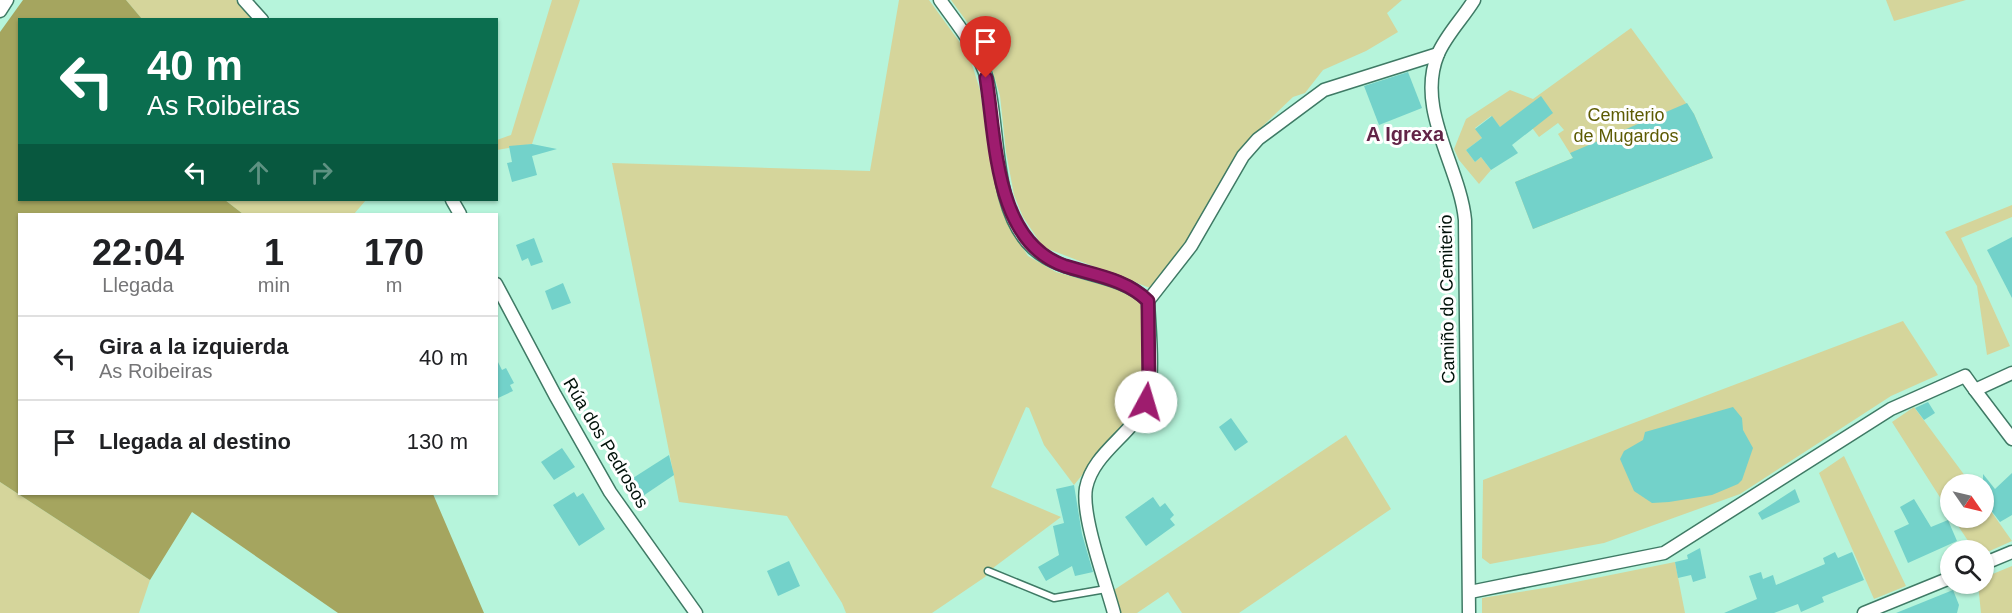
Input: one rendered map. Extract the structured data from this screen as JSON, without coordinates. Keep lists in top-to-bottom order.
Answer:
{
  "streets": {
    "street": ["Camiño do Cemiterio", "Rúa dos Pedrosos"]
  },
  "districts": ["A Igrexa"],
  "parks": ["Cemiterio de Mugardos"],
  "north": "bottom right",
  "page": {
    "turn": ["40 m", "As Roibeiras"],
    "eta": [
      "22:04",
      "Llegada",
      "1",
      "min",
      "170",
      "m"
    ],
    "list": [
      {
        "name": "Gira a la izquierda",
        "note": "As Roibeiras",
        "value": "40 m"
      },
      {
        "name": "Llegada al destino",
        "value": "130 m"
      }
    ]
  }
}
